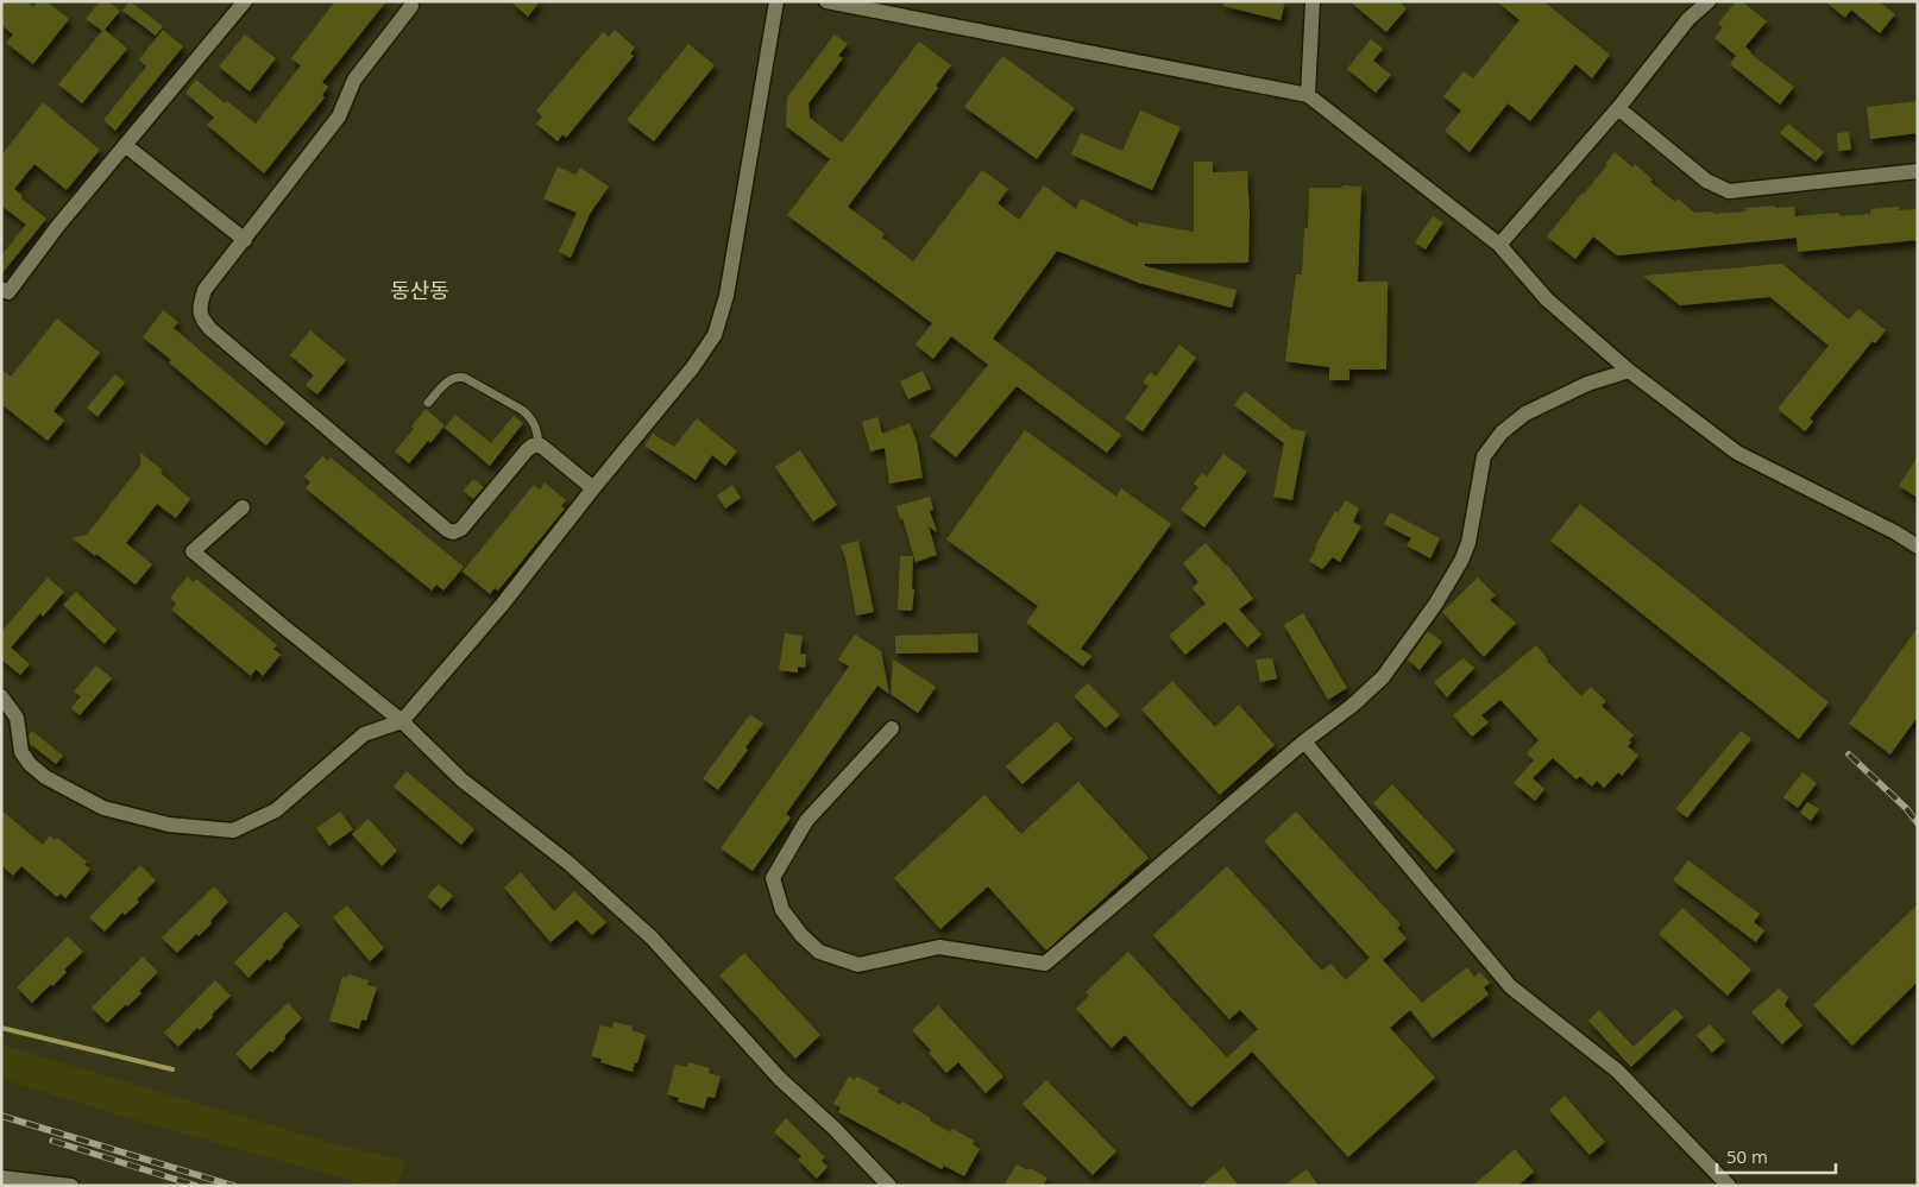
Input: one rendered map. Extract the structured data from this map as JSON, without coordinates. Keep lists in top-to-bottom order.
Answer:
{
  "districts": ["동산동"],
  "scale_bar": "50 m"
}
